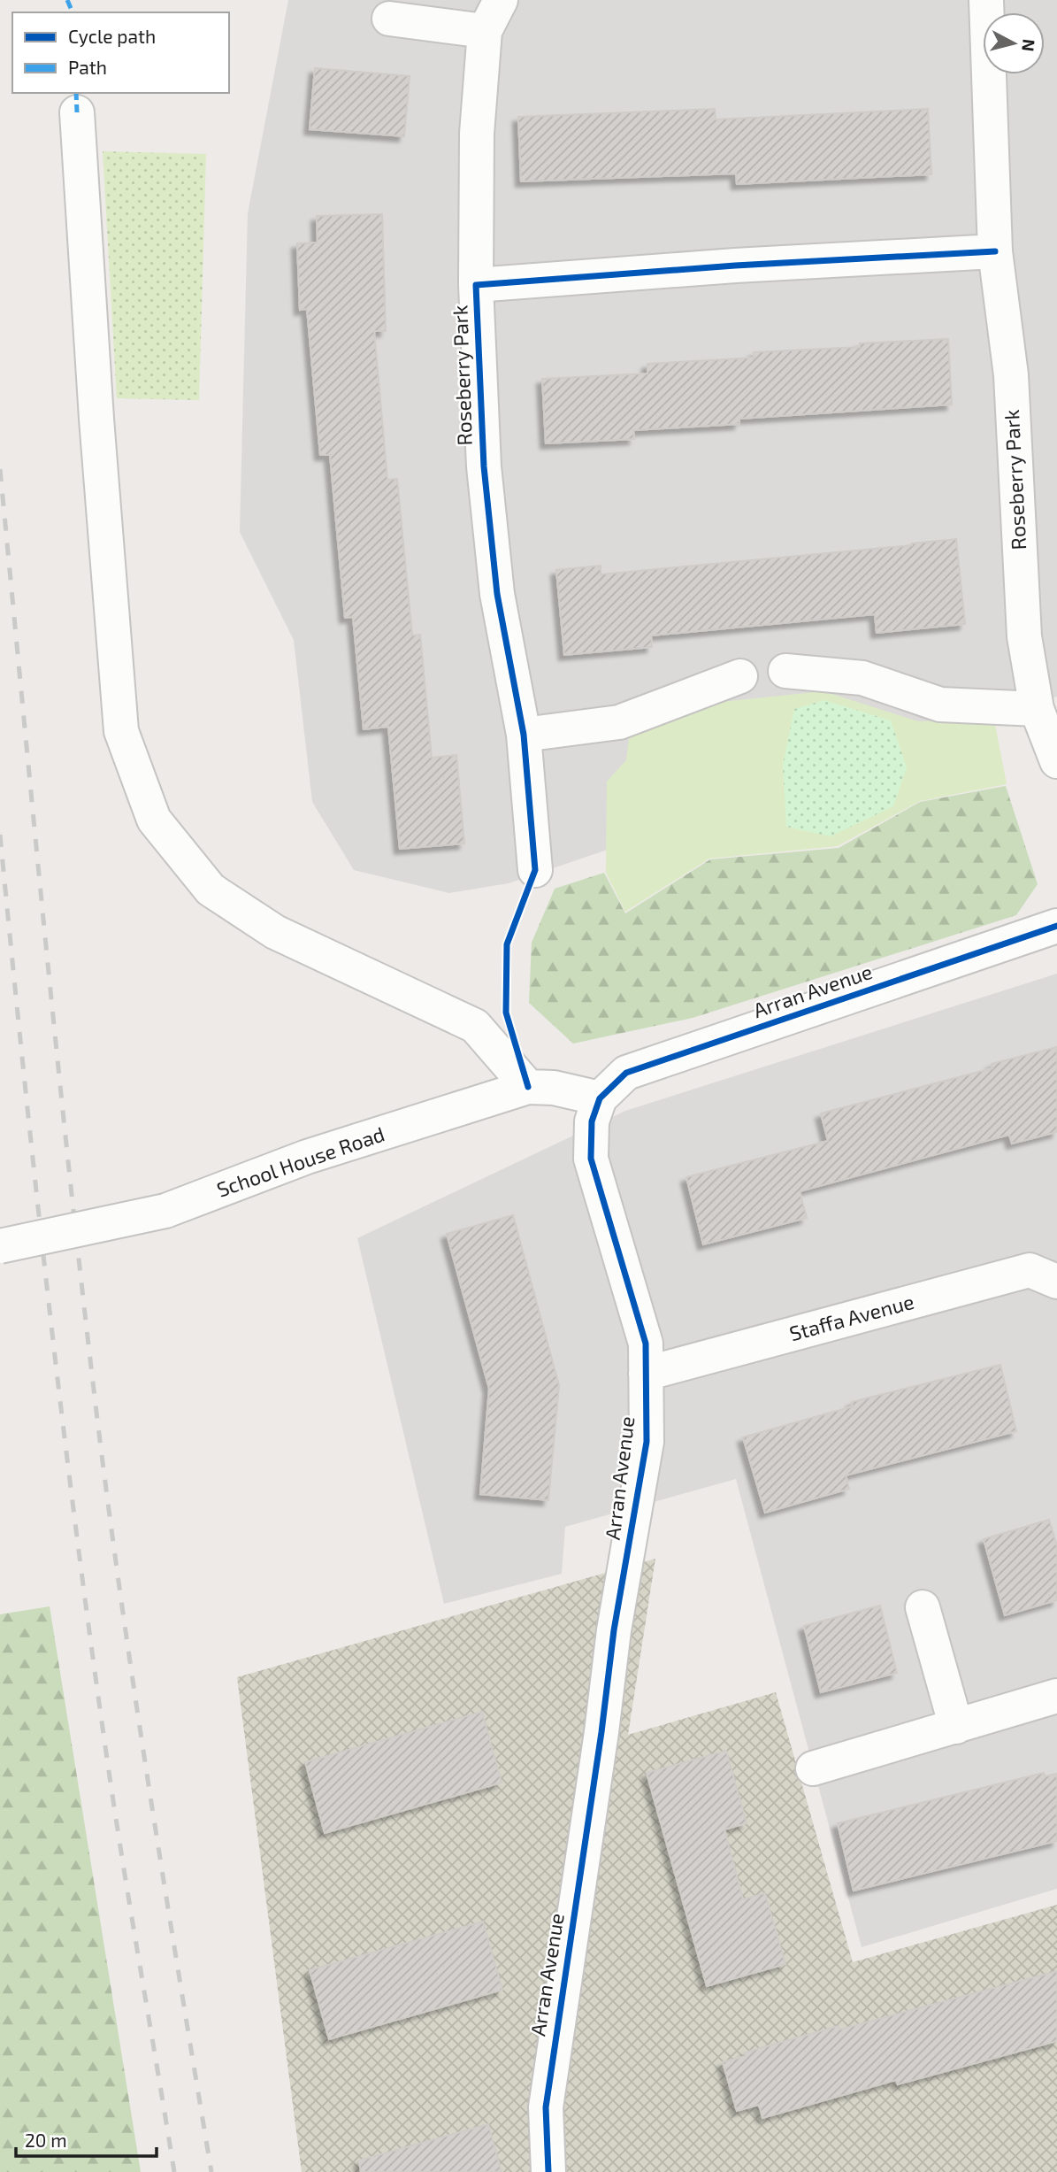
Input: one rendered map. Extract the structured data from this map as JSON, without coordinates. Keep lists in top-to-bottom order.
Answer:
{
  "streets": {
    "street": [
      "Roseberry Park",
      "Arran Avenue",
      "School House Road",
      "Staffa Avenue"
    ]
  },
  "crossings": [
    ["Arran Avenue", "School House Road"],
    ["Arran Avenue", "Staffa Avenue"]
  ],
  "legend": ["Cycle path", "Path"],
  "scale_bar": "20 m",
  "north": "right"
}
